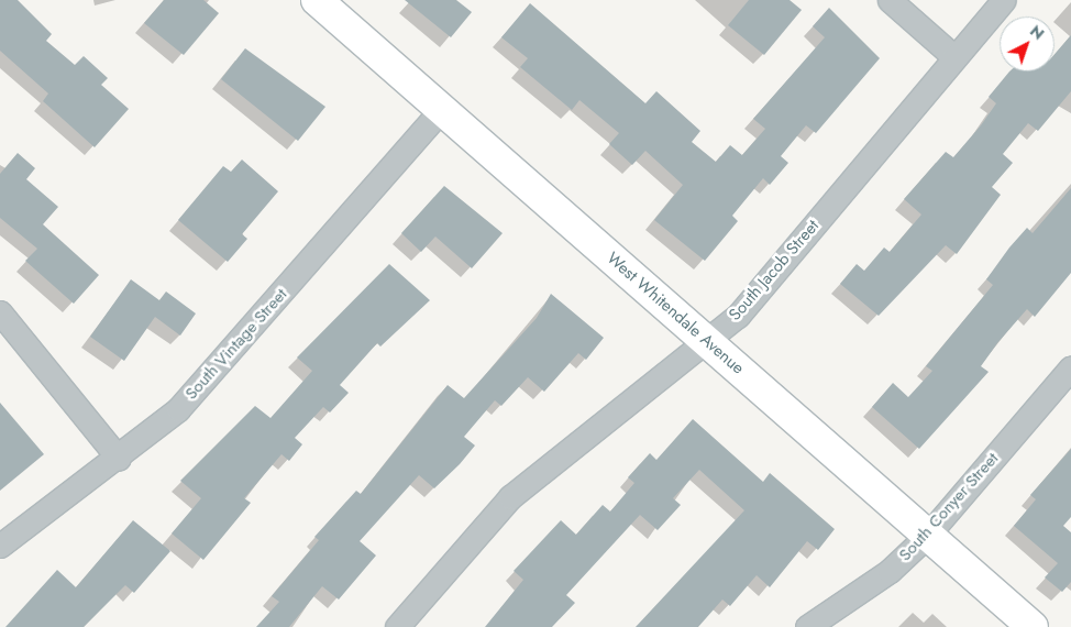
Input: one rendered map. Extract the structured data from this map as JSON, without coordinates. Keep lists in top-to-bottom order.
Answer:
{
  "streets": {
    "street": [
      "South Jacob Street",
      "West Whitendale Avenue",
      "South Vintage Street",
      "South Conyer Street"
    ]
  },
  "crossings": [
    ["South Jacob Street", "West Whitendale Avenue"],
    ["West Whitendale Avenue", "South Vintage Street"],
    ["West Whitendale Avenue", "South Conyer Street"]
  ],
  "north": "top right"
}
